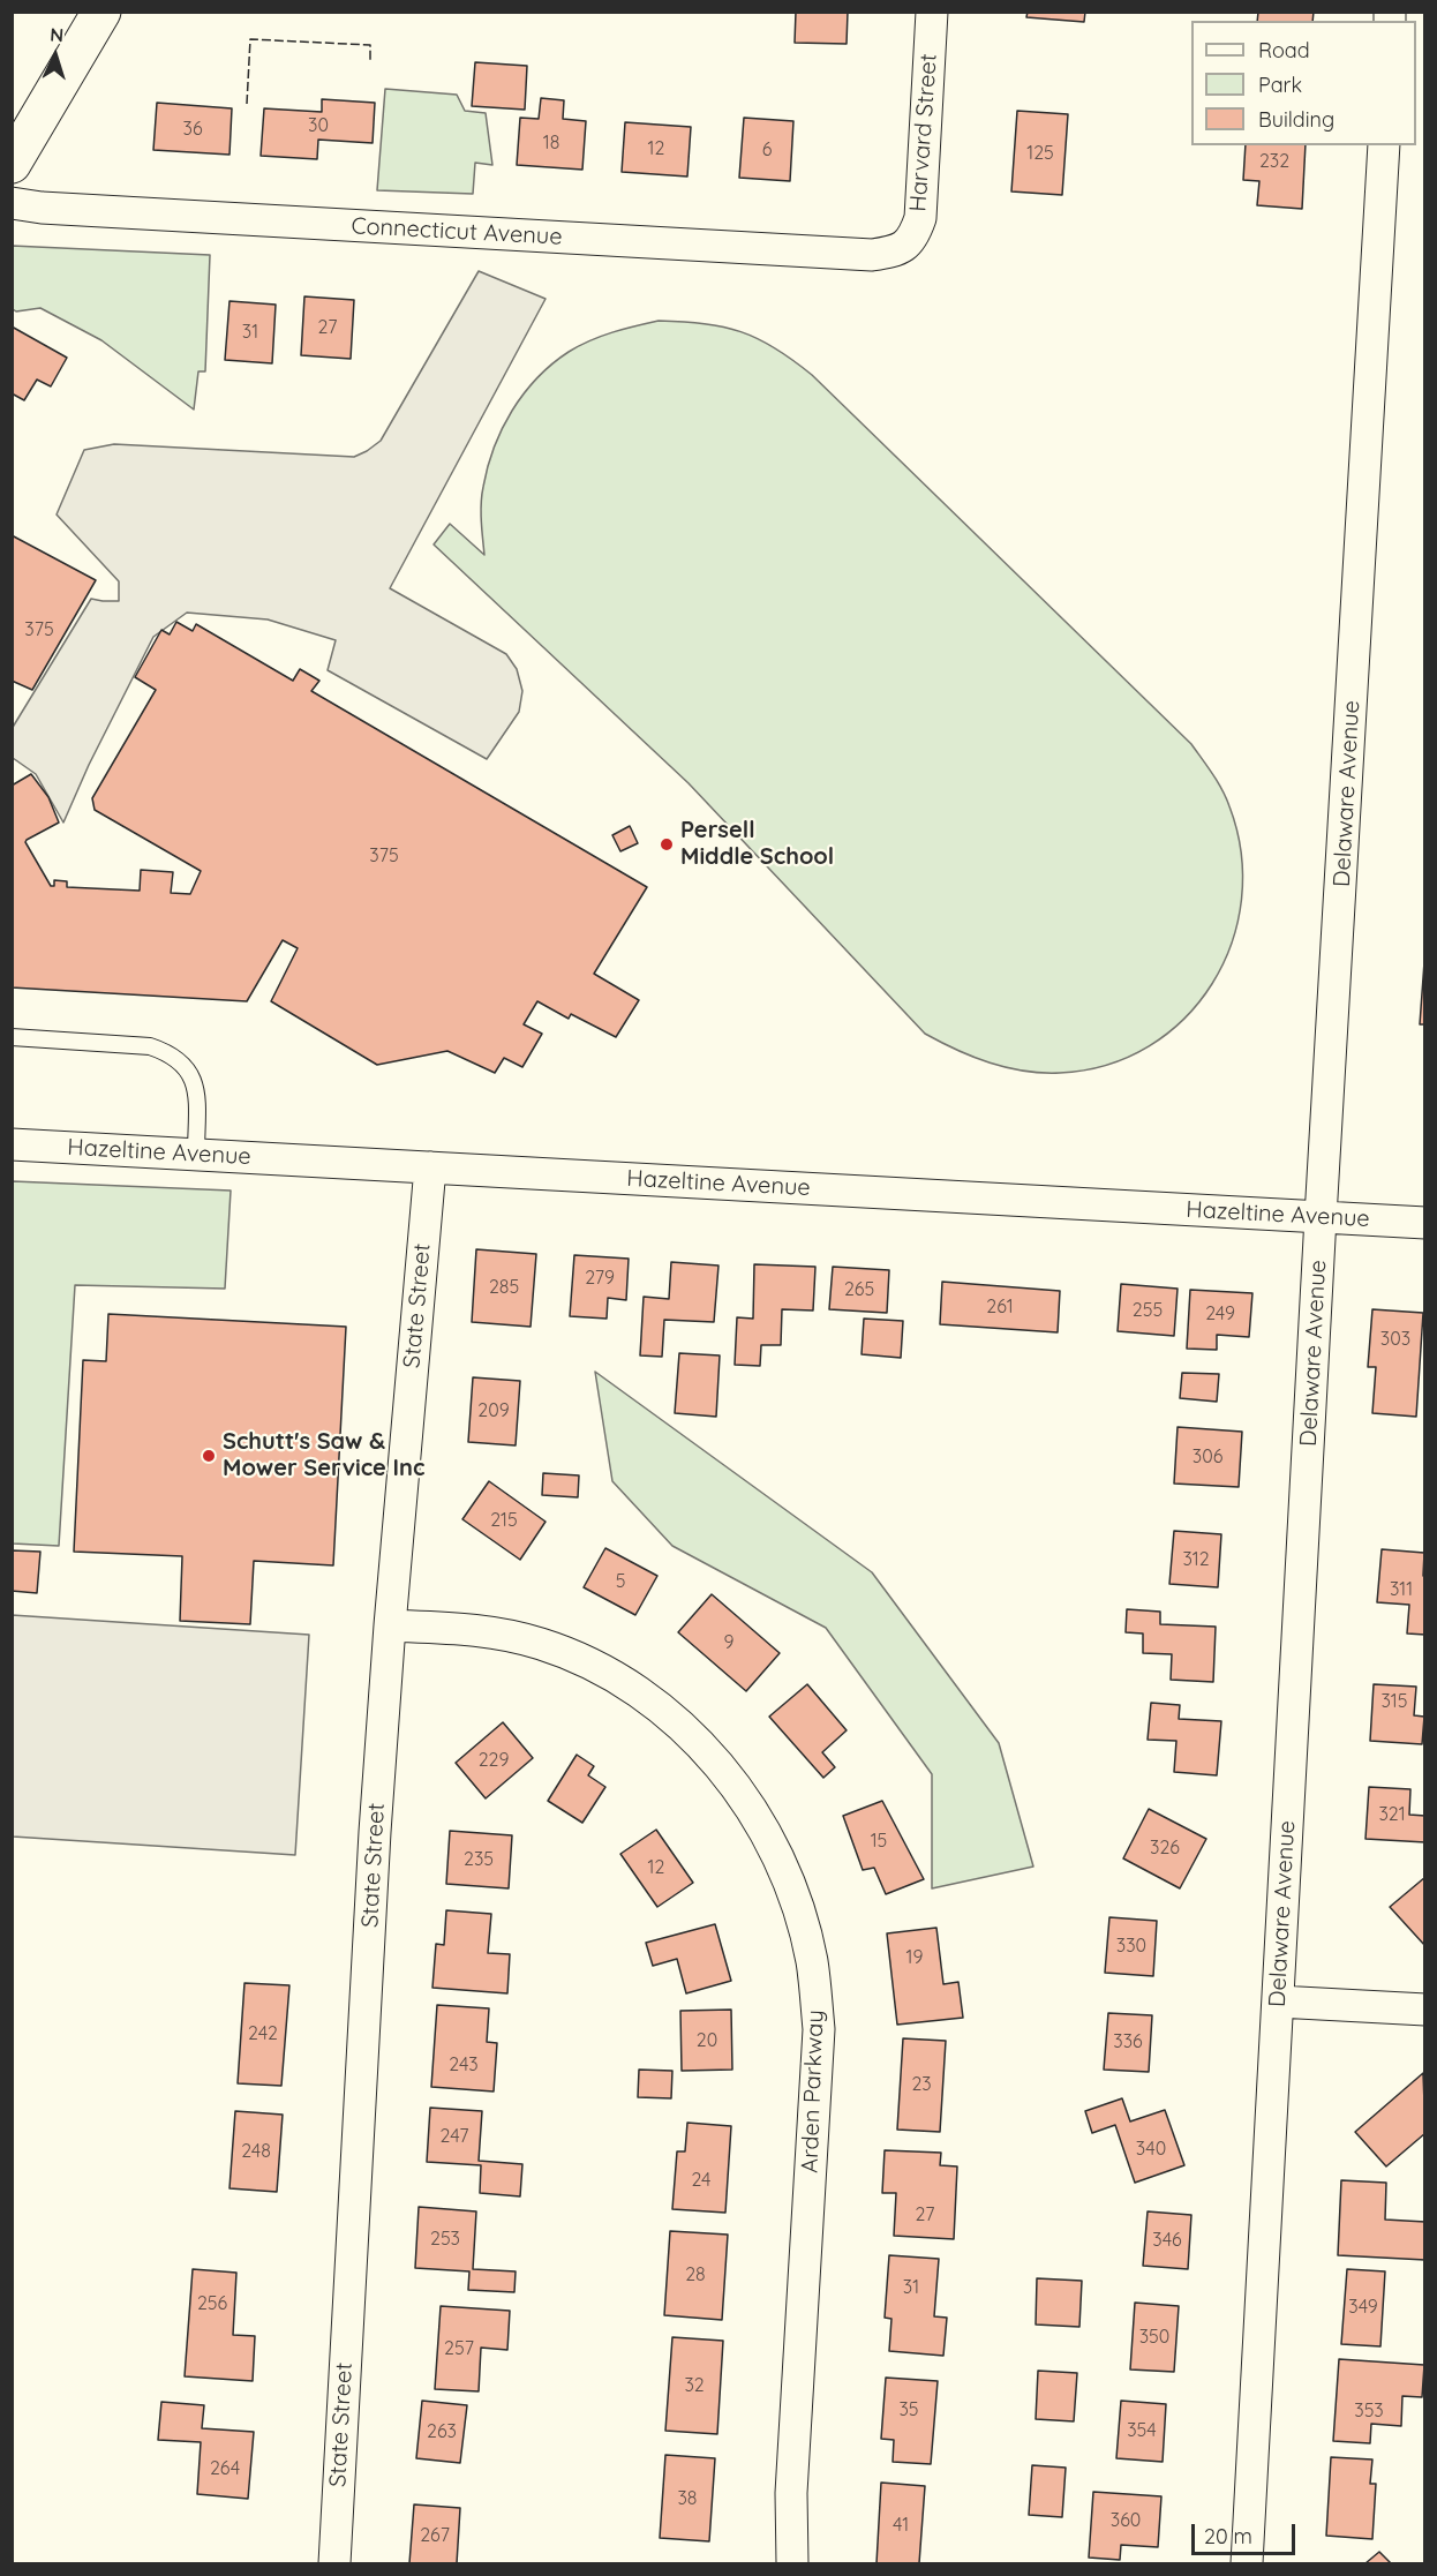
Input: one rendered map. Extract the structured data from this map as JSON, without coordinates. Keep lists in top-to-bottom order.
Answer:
{
  "streets": {
    "street": [
      "Harvard Street",
      "Connecticut Avenue",
      "Delaware Avenue",
      "Hazeltine Avenue",
      "State Street",
      "Arden Parkway"
    ]
  },
  "crossings": [
    ["Harvard Street", "Connecticut Avenue"],
    ["Delaware Avenue", "Hazeltine Avenue"],
    ["Hazeltine Avenue", "State Street"],
    ["State Street", "Arden Parkway"]
  ],
  "places": ["Persell Middle School", "Schutt's Saw & Mower Service Inc"],
  "house_numbers": [
    "30",
    "36",
    "18",
    "12",
    "6",
    "125",
    "232",
    "27",
    "31",
    "375",
    "375",
    "279",
    "285",
    "265",
    "261",
    "255",
    "249",
    "303",
    "209",
    "306",
    "215",
    "312",
    "5",
    "311",
    "9",
    "315",
    "229",
    "321",
    "15",
    "326",
    "235",
    "12",
    "330",
    "19",
    "242",
    "20",
    "336",
    "243",
    "23",
    "247",
    "340",
    "248",
    "24",
    "27",
    "253",
    "346",
    "28",
    "31",
    "256",
    "349",
    "350",
    "257",
    "32",
    "35",
    "353",
    "354",
    "263",
    "264",
    "38",
    "360",
    "41",
    "267"
  ],
  "legend": ["Road", "Park", "Building"],
  "scale_bar": "20 m",
  "north": "top"
}
